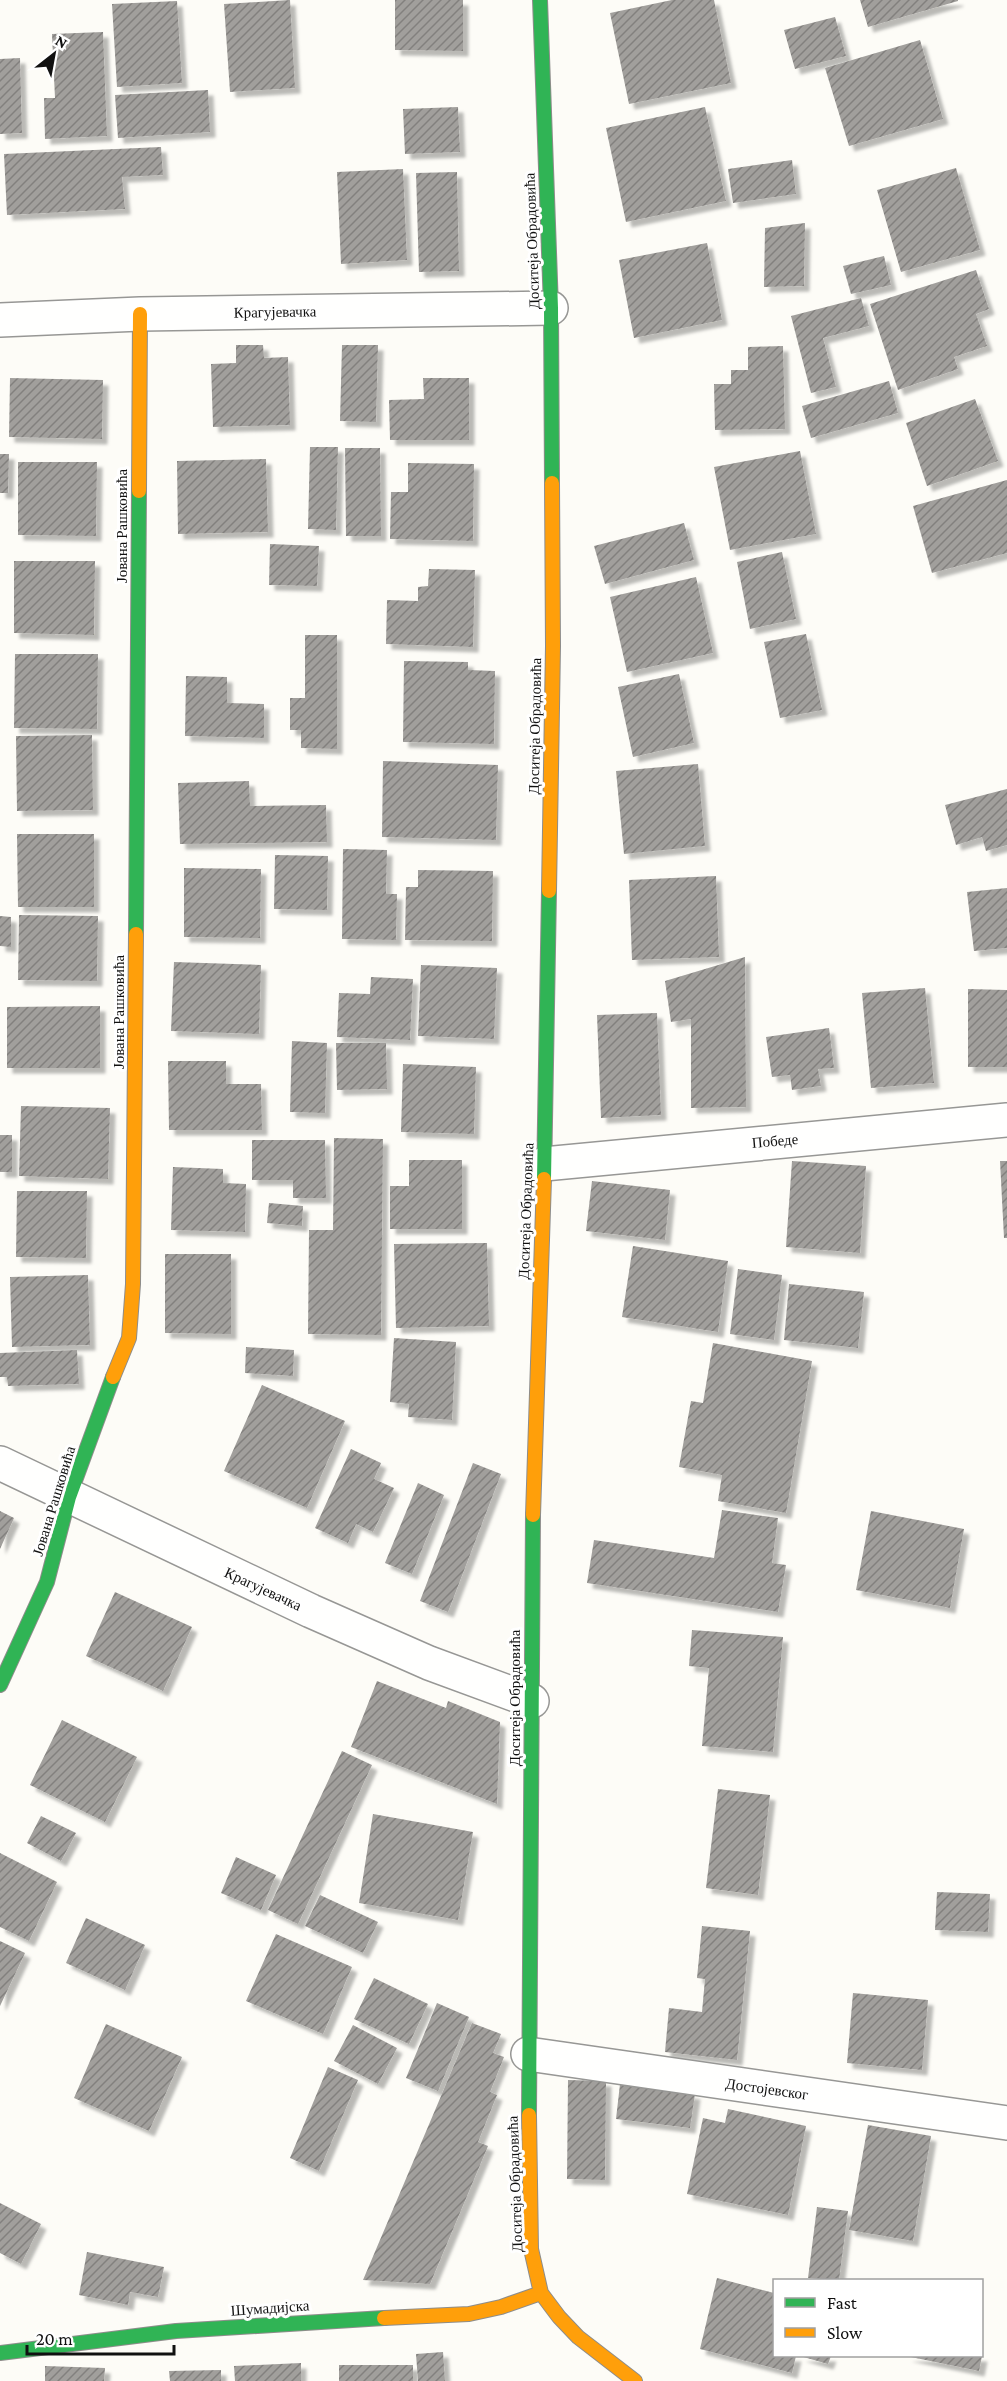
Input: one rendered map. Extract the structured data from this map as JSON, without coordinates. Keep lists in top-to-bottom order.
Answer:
{
  "streets": {
    "street": [
      "Доситеја Обрадовића",
      "Крагујевачка",
      "Јована Рашковића",
      "Победе",
      "Достојевског",
      "Шумадијска"
    ]
  },
  "crossings": [
    ["Доситеја Обрадовића", "Крагујевачка"],
    ["Доситеја Обрадовића", "Победе"],
    ["Доситеја Обрадовића", "Достојевског"],
    ["Доситеја Обрадовића", "Шумадијска"],
    ["Крагујевачка", "Јована Рашковића"]
  ],
  "legend": ["Fast", "Slow"],
  "scale_bar": "20 m",
  "north": "top right"
}
